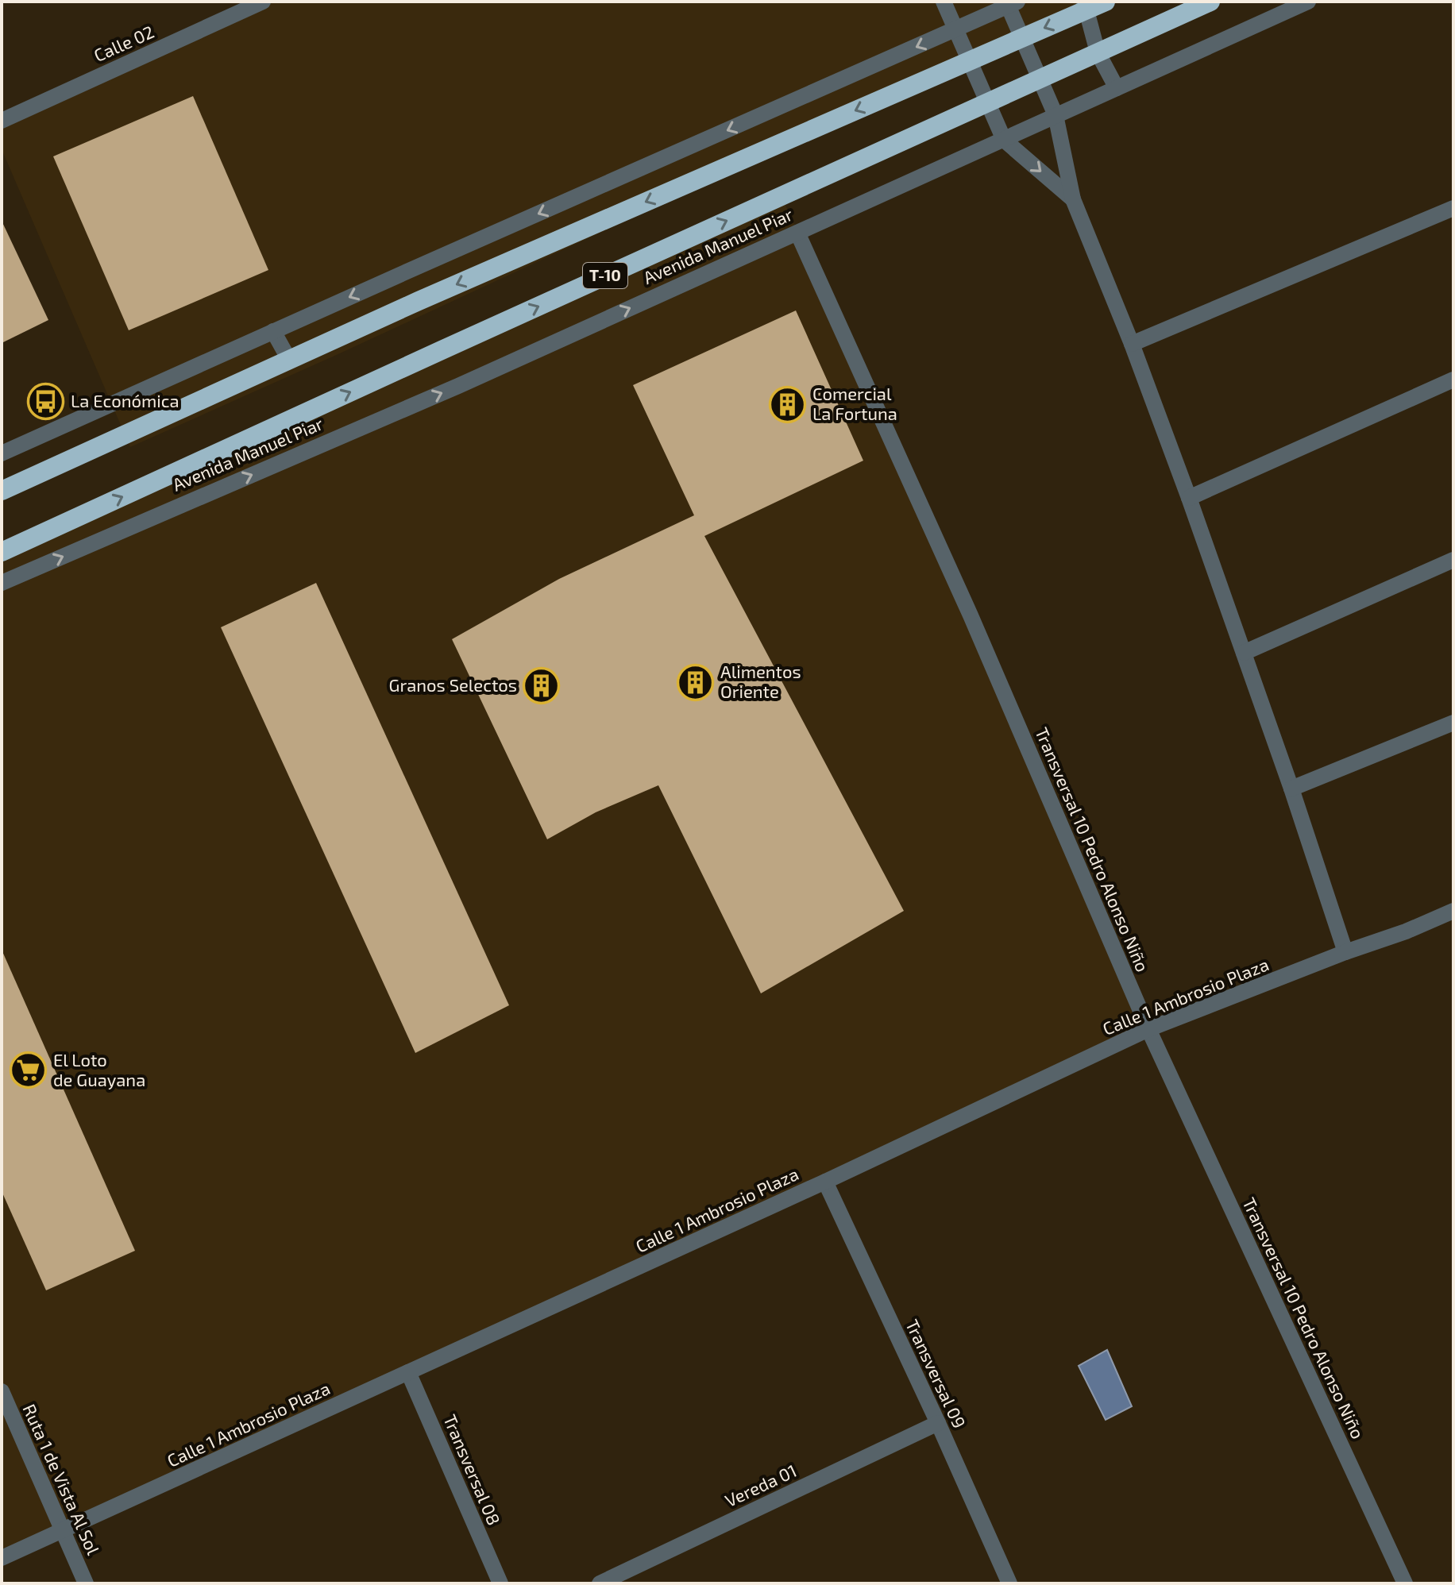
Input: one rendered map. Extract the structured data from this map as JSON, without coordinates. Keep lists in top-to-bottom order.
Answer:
{
  "streets": {
    "highway": ["Avenida Manuel Piar", "T-10"],
    "street": [
      "Calle 02",
      "Transversal 10 Pedro Alonso Niño",
      "Calle 1 Ambrosio Plaza",
      "Transversal 09",
      "Transversal 08",
      "Ruta 1 de Vista Al Sol",
      "Vereda 01"
    ]
  },
  "crossings": [
    ["Avenida Manuel Piar", "Transversal 10 Pedro Alonso Niño"],
    ["Transversal 10 Pedro Alonso Niño", "Calle 1 Ambrosio Plaza"],
    ["Calle 1 Ambrosio Plaza", "Transversal 09"],
    ["Calle 1 Ambrosio Plaza", "Transversal 08"],
    ["Calle 1 Ambrosio Plaza", "Ruta 1 de Vista Al Sol"],
    ["Transversal 09", "Vereda 01"]
  ],
  "places": {
    "bus stop": ["La Económica"],
    "building": ["Comercial La Fortuna", "Alimentos Oriente", "Granos Selectos"],
    "supermarket": ["El Loto de Guayana"]
  }
}
